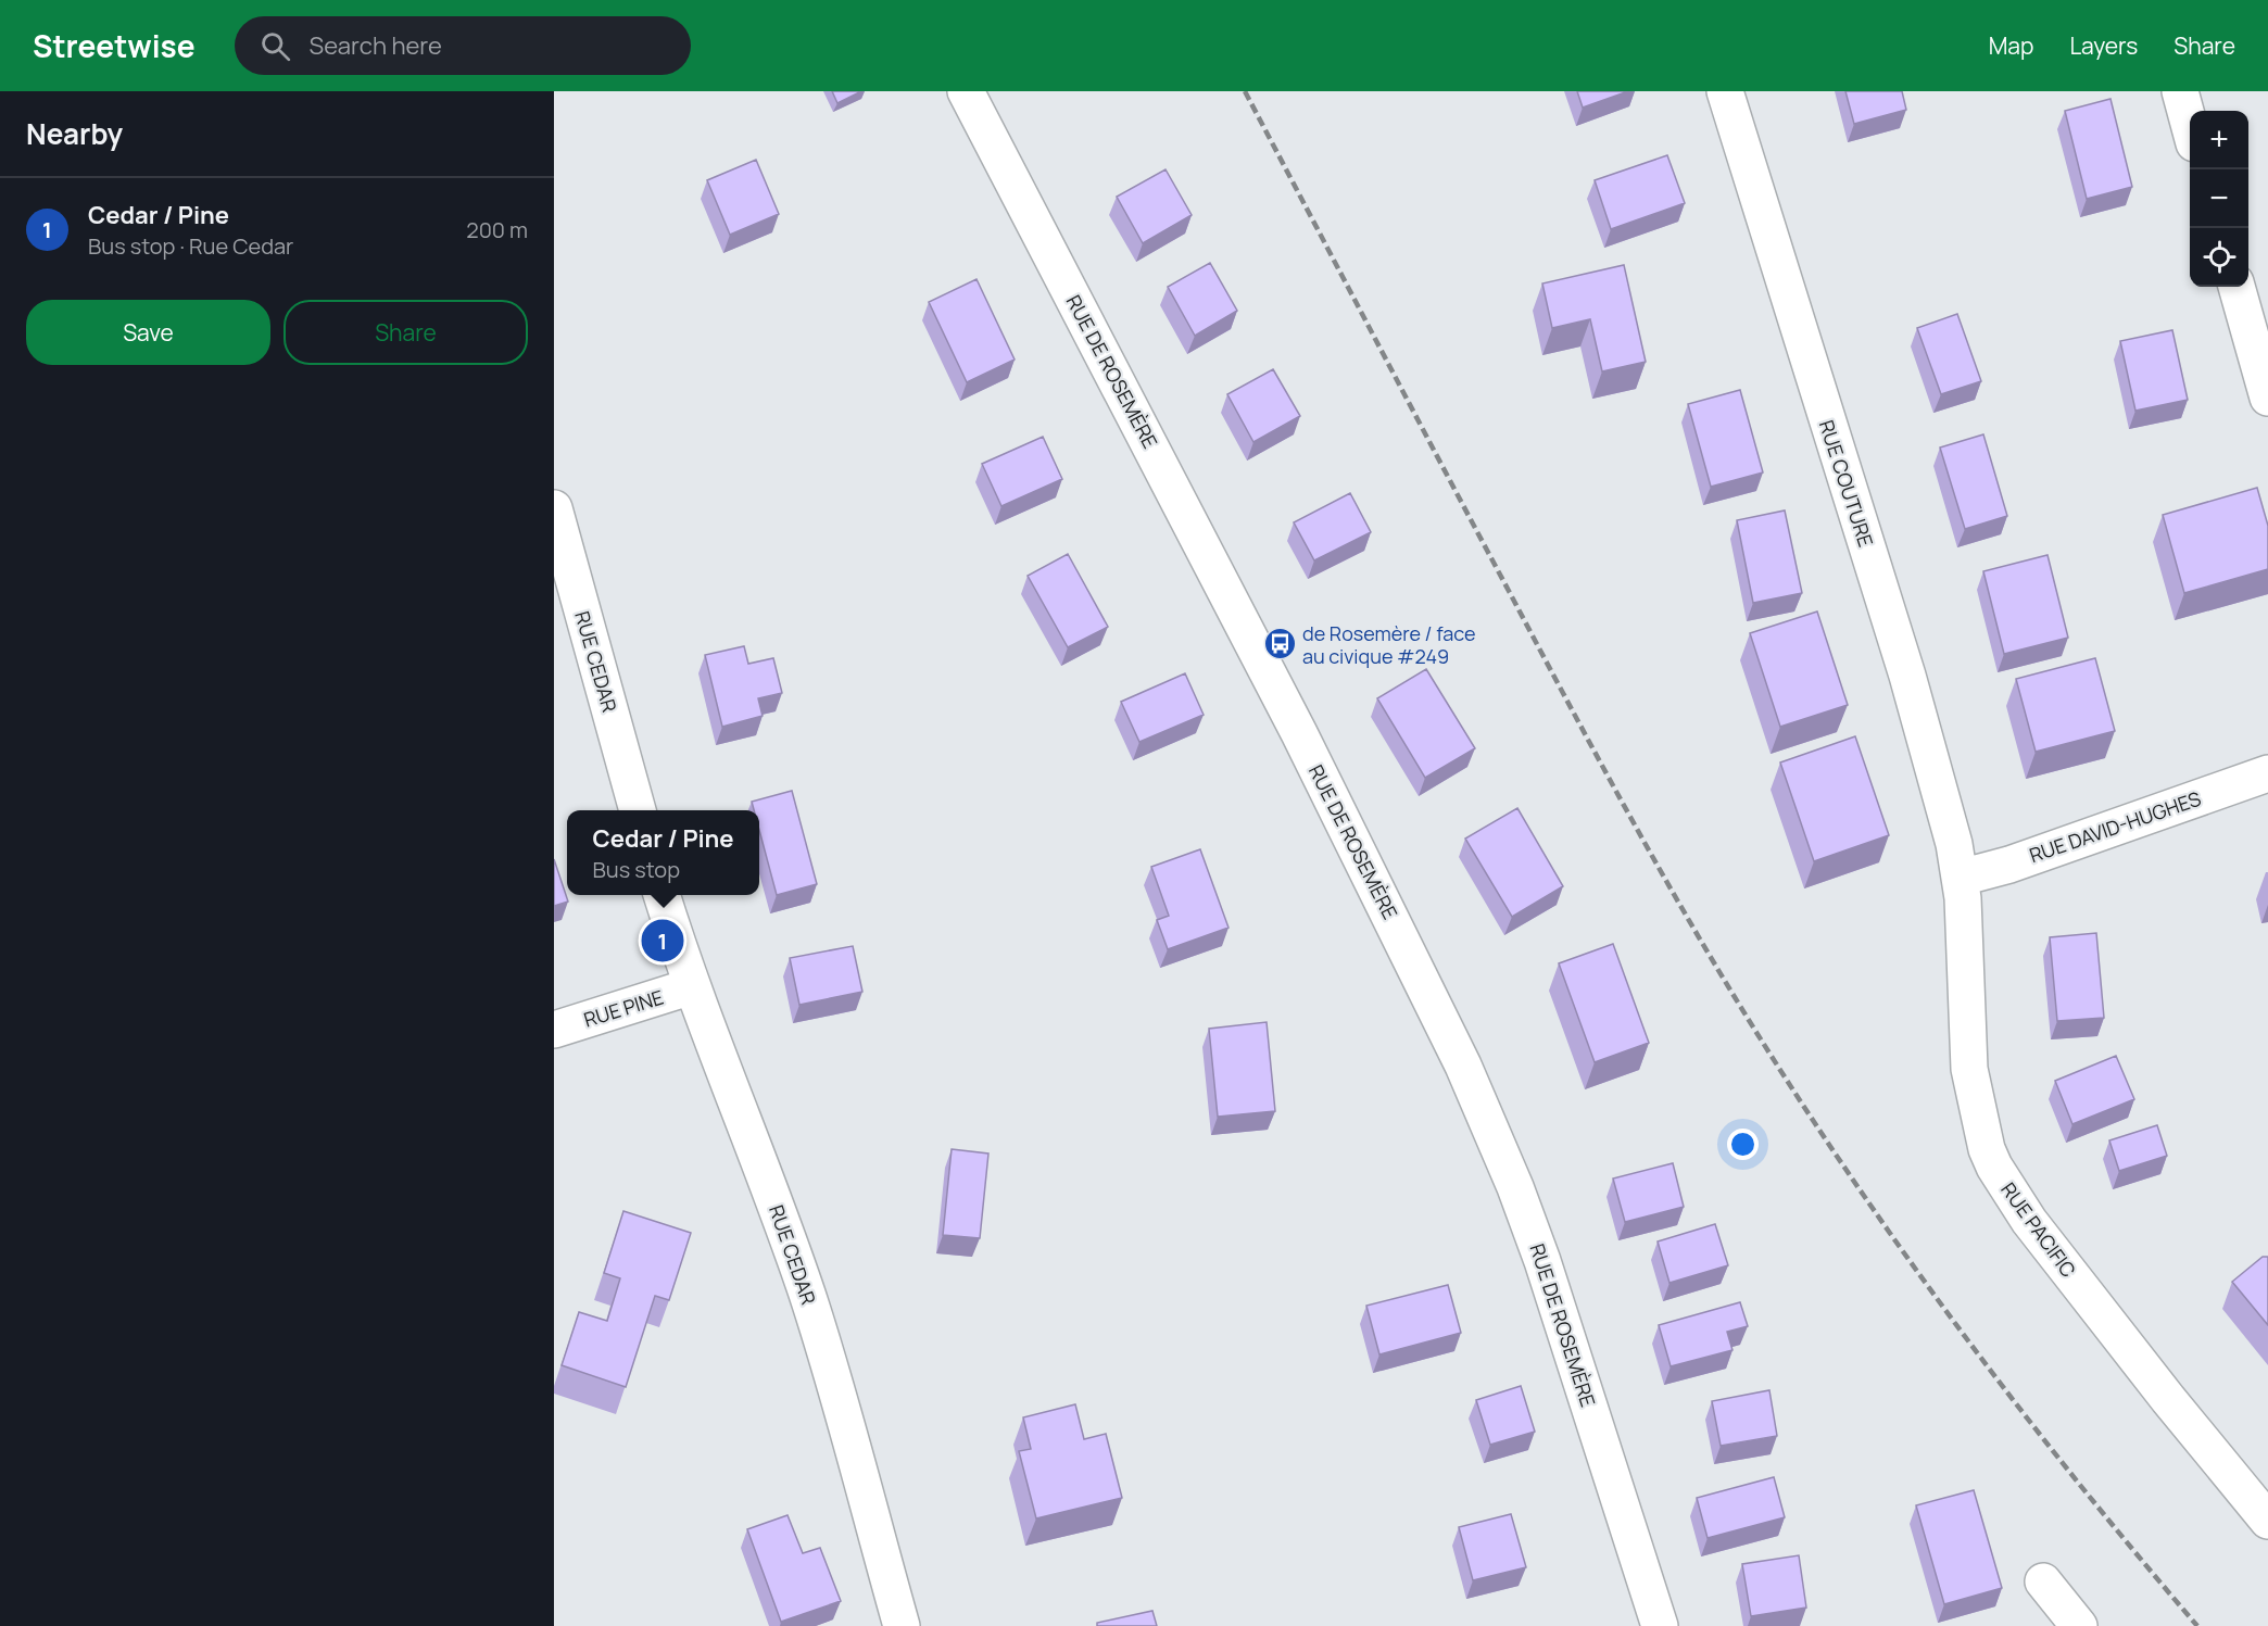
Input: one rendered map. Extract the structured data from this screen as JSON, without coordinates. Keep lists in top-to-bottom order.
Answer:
{
  "streets": {
    "street": [
      "RUE DE ROSEMÈRE",
      "RUE COUTURE",
      "RUE CEDAR",
      "RUE DAVID-HUGHES",
      "RUE PINE",
      "RUE PACIFIC"
    ]
  },
  "crossings": [
    ["RUE COUTURE", "RUE DAVID-HUGHES"],
    ["RUE COUTURE", "RUE PACIFIC"],
    ["RUE CEDAR", "RUE PINE"],
    ["RUE DAVID-HUGHES", "RUE PACIFIC"]
  ],
  "places": {
    "bus stop": ["de Rosemère / face au civique #249"]
  },
  "page": {
    "header": "Streetwise",
    "search": "Search here",
    "nav": ["Map", "Layers", "Share"],
    "heading": "Nearby",
    "map_buttons": ["+", "−"],
    "list": [
      {
        "mark": "1",
        "name": "Cedar / Pine",
        "note": "Bus stop · Rue Cedar",
        "value": "200 m"
      }
    ],
    "buttons": ["Save", "Share"],
    "popup": ["Cedar / Pine", "Bus stop"],
    "pins": "1"
  }
}
